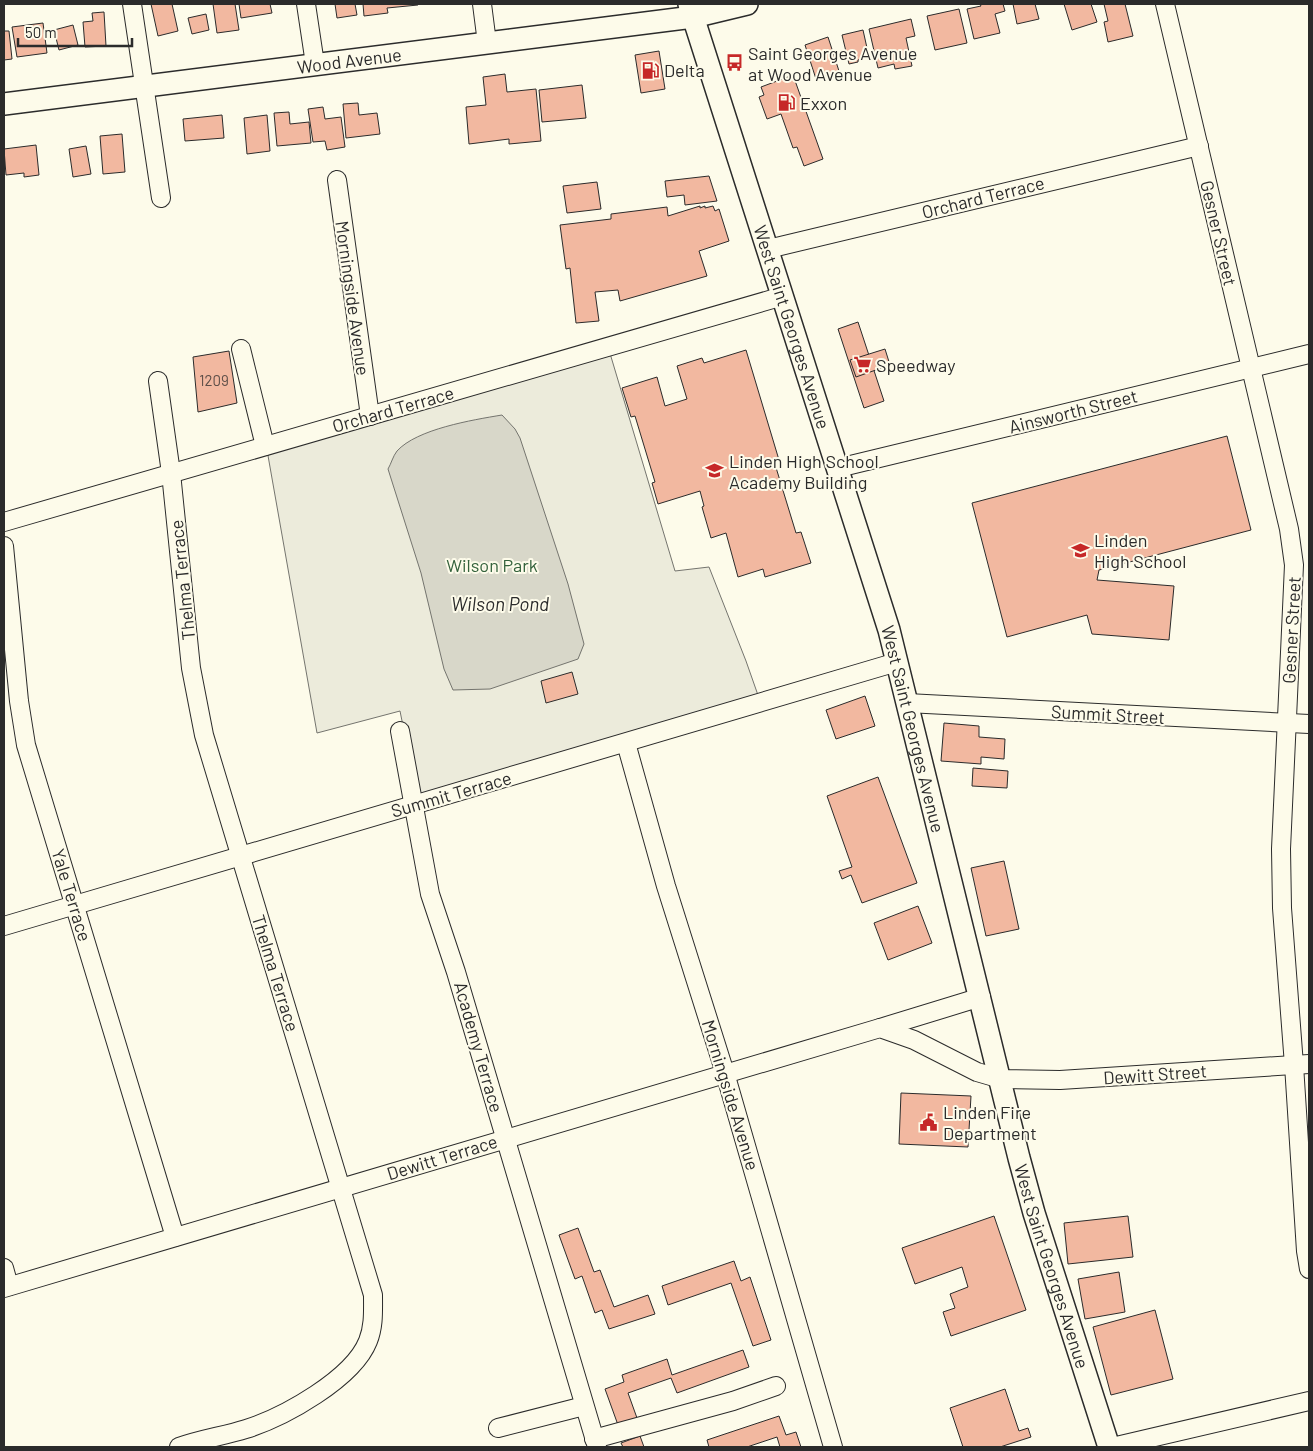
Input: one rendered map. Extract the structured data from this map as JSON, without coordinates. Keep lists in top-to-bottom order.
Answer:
{
  "streets": {
    "main road": ["Wood Avenue", "West Saint Georges Avenue"],
    "street": [
      "Orchard Terrace",
      "Gesner Street",
      "Morningside Avenue",
      "Ainsworth Street",
      "Thelma Terrace",
      "Summit Street",
      "Summit Terrace",
      "Yale Terrace",
      "Academy Terrace",
      "Dewitt Street",
      "Dewitt Terrace"
    ]
  },
  "crossings": [
    ["Wood Avenue", "West Saint Georges Avenue"],
    ["Orchard Terrace", "Gesner Street"],
    ["Orchard Terrace", "Morningside Avenue"],
    ["Orchard Terrace", "West Saint Georges Avenue"],
    ["Orchard Terrace", "Thelma Terrace"],
    ["Gesner Street", "Ainsworth Street"],
    ["Gesner Street", "Summit Street"],
    ["Gesner Street", "Dewitt Street"],
    ["Morningside Avenue", "Summit Terrace"],
    ["Morningside Avenue", "Dewitt Terrace"],
    ["West Saint Georges Avenue", "Ainsworth Street"],
    ["West Saint Georges Avenue", "Summit Street"],
    ["West Saint Georges Avenue", "Summit Terrace"],
    ["West Saint Georges Avenue", "Dewitt Street"],
    ["West Saint Georges Avenue", "Dewitt Terrace"],
    ["Thelma Terrace", "Summit Terrace"],
    ["Thelma Terrace", "Dewitt Terrace"],
    ["Summit Terrace", "Yale Terrace"],
    ["Summit Terrace", "Academy Terrace"],
    ["Yale Terrace", "Dewitt Terrace"],
    ["Academy Terrace", "Dewitt Terrace"]
  ],
  "water": ["Wilson Pond"],
  "parks": ["Wilson Park"],
  "places": {
    "bus stop": ["Saint Georges Avenue at Wood Avenue"],
    "fuel station": ["Delta", "Exxon"],
    "supermarket": ["Speedway"],
    "school or university": ["Linden High School Academy Building", "Linden High School"],
    "public building": ["Linden Fire Department"]
  },
  "house_numbers": ["1209"],
  "scale_bar": "50 m"
}
